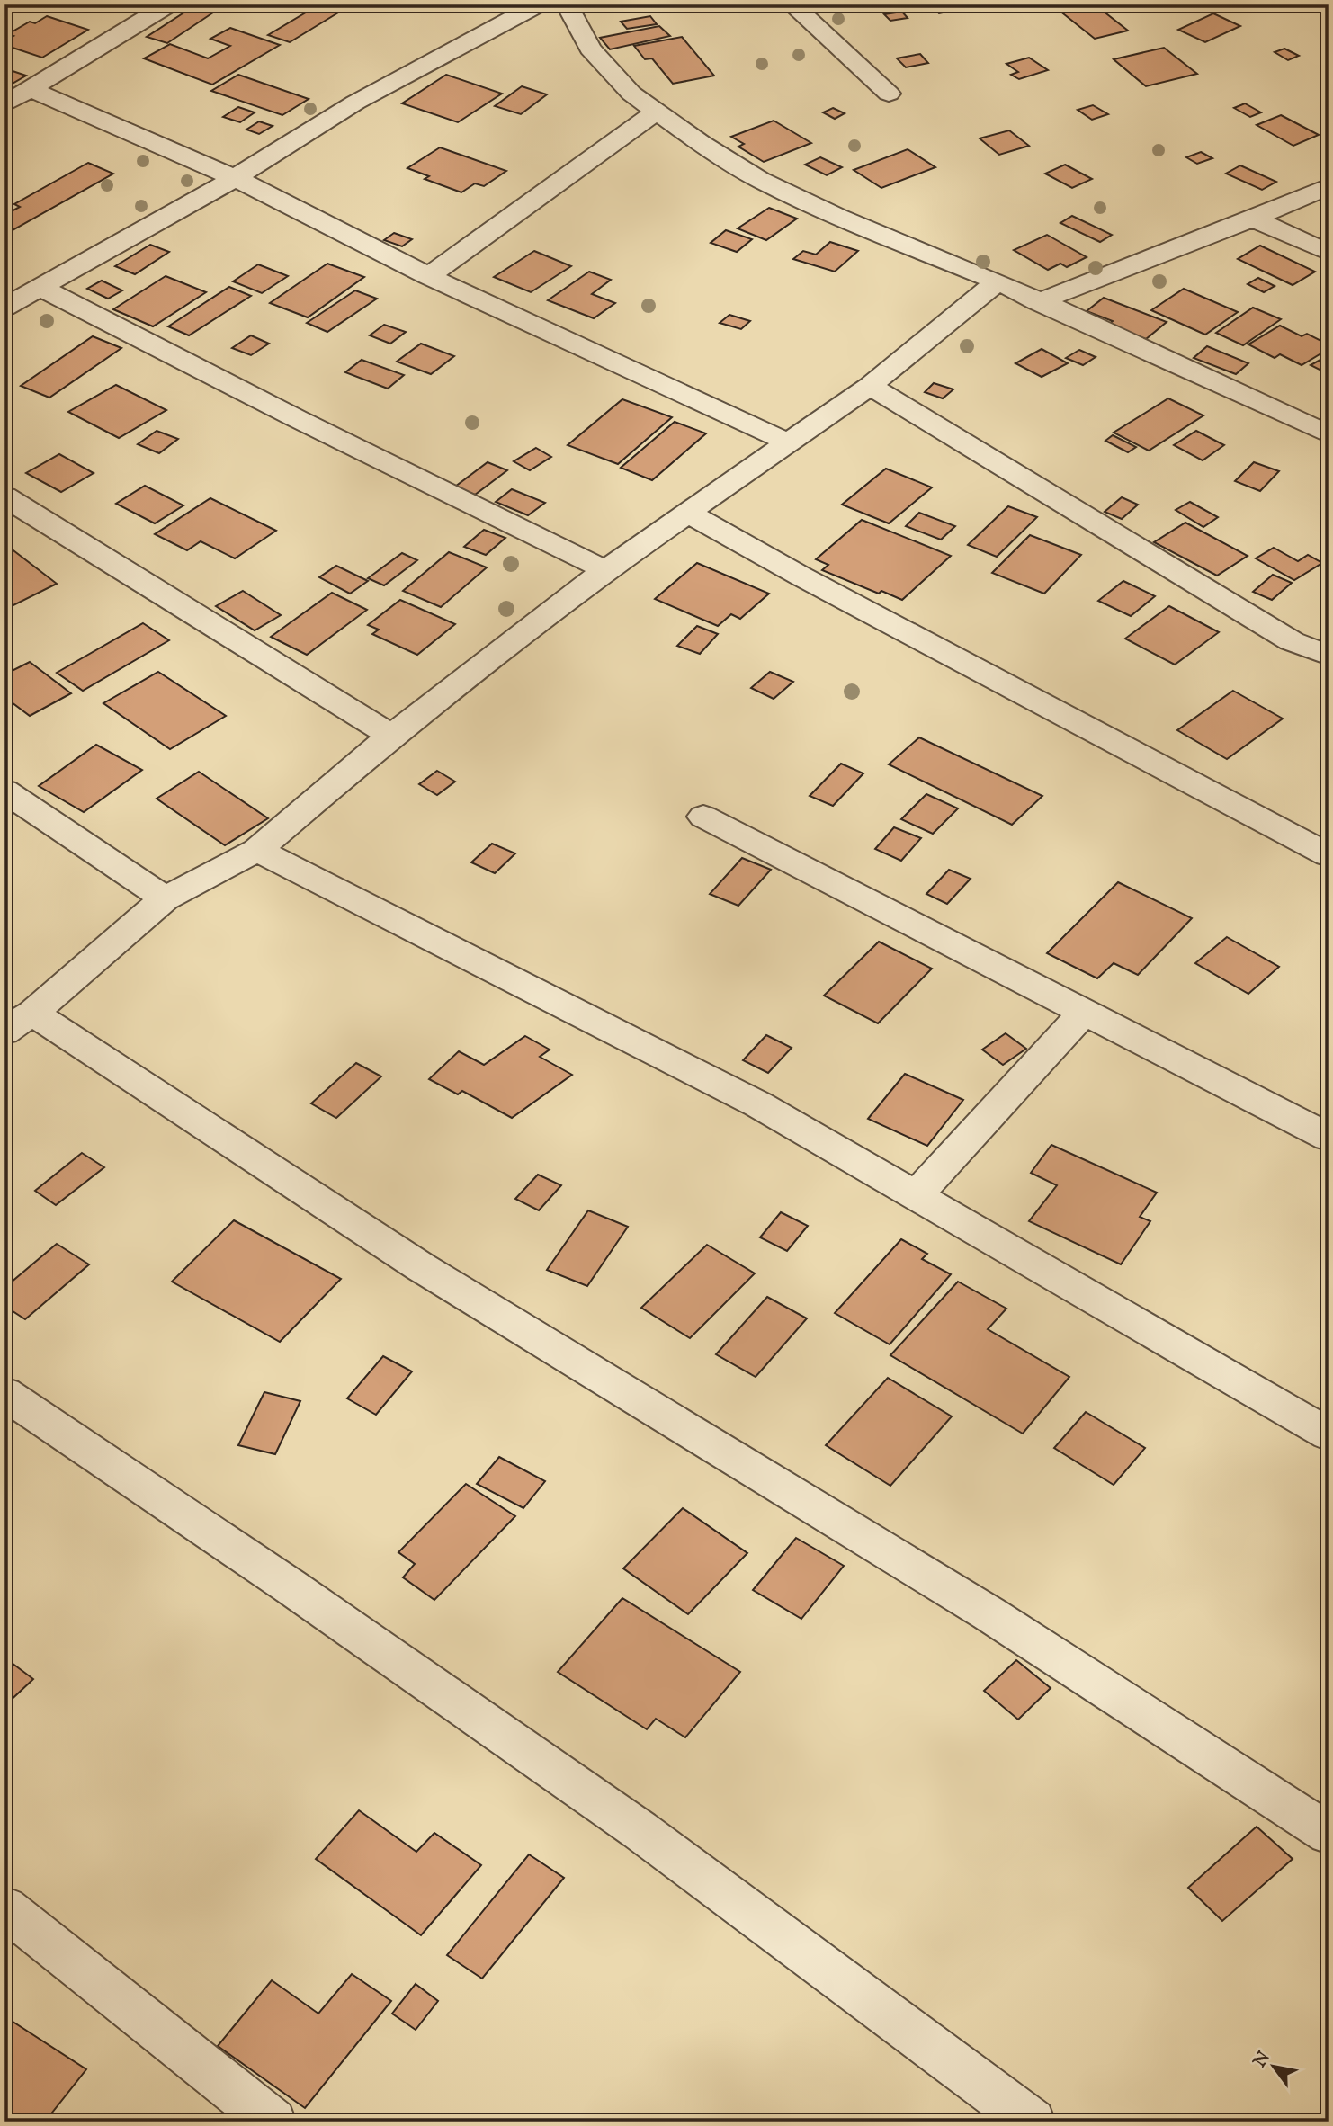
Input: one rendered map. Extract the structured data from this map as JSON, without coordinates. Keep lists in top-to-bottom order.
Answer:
{
  "north": "top left"
}
